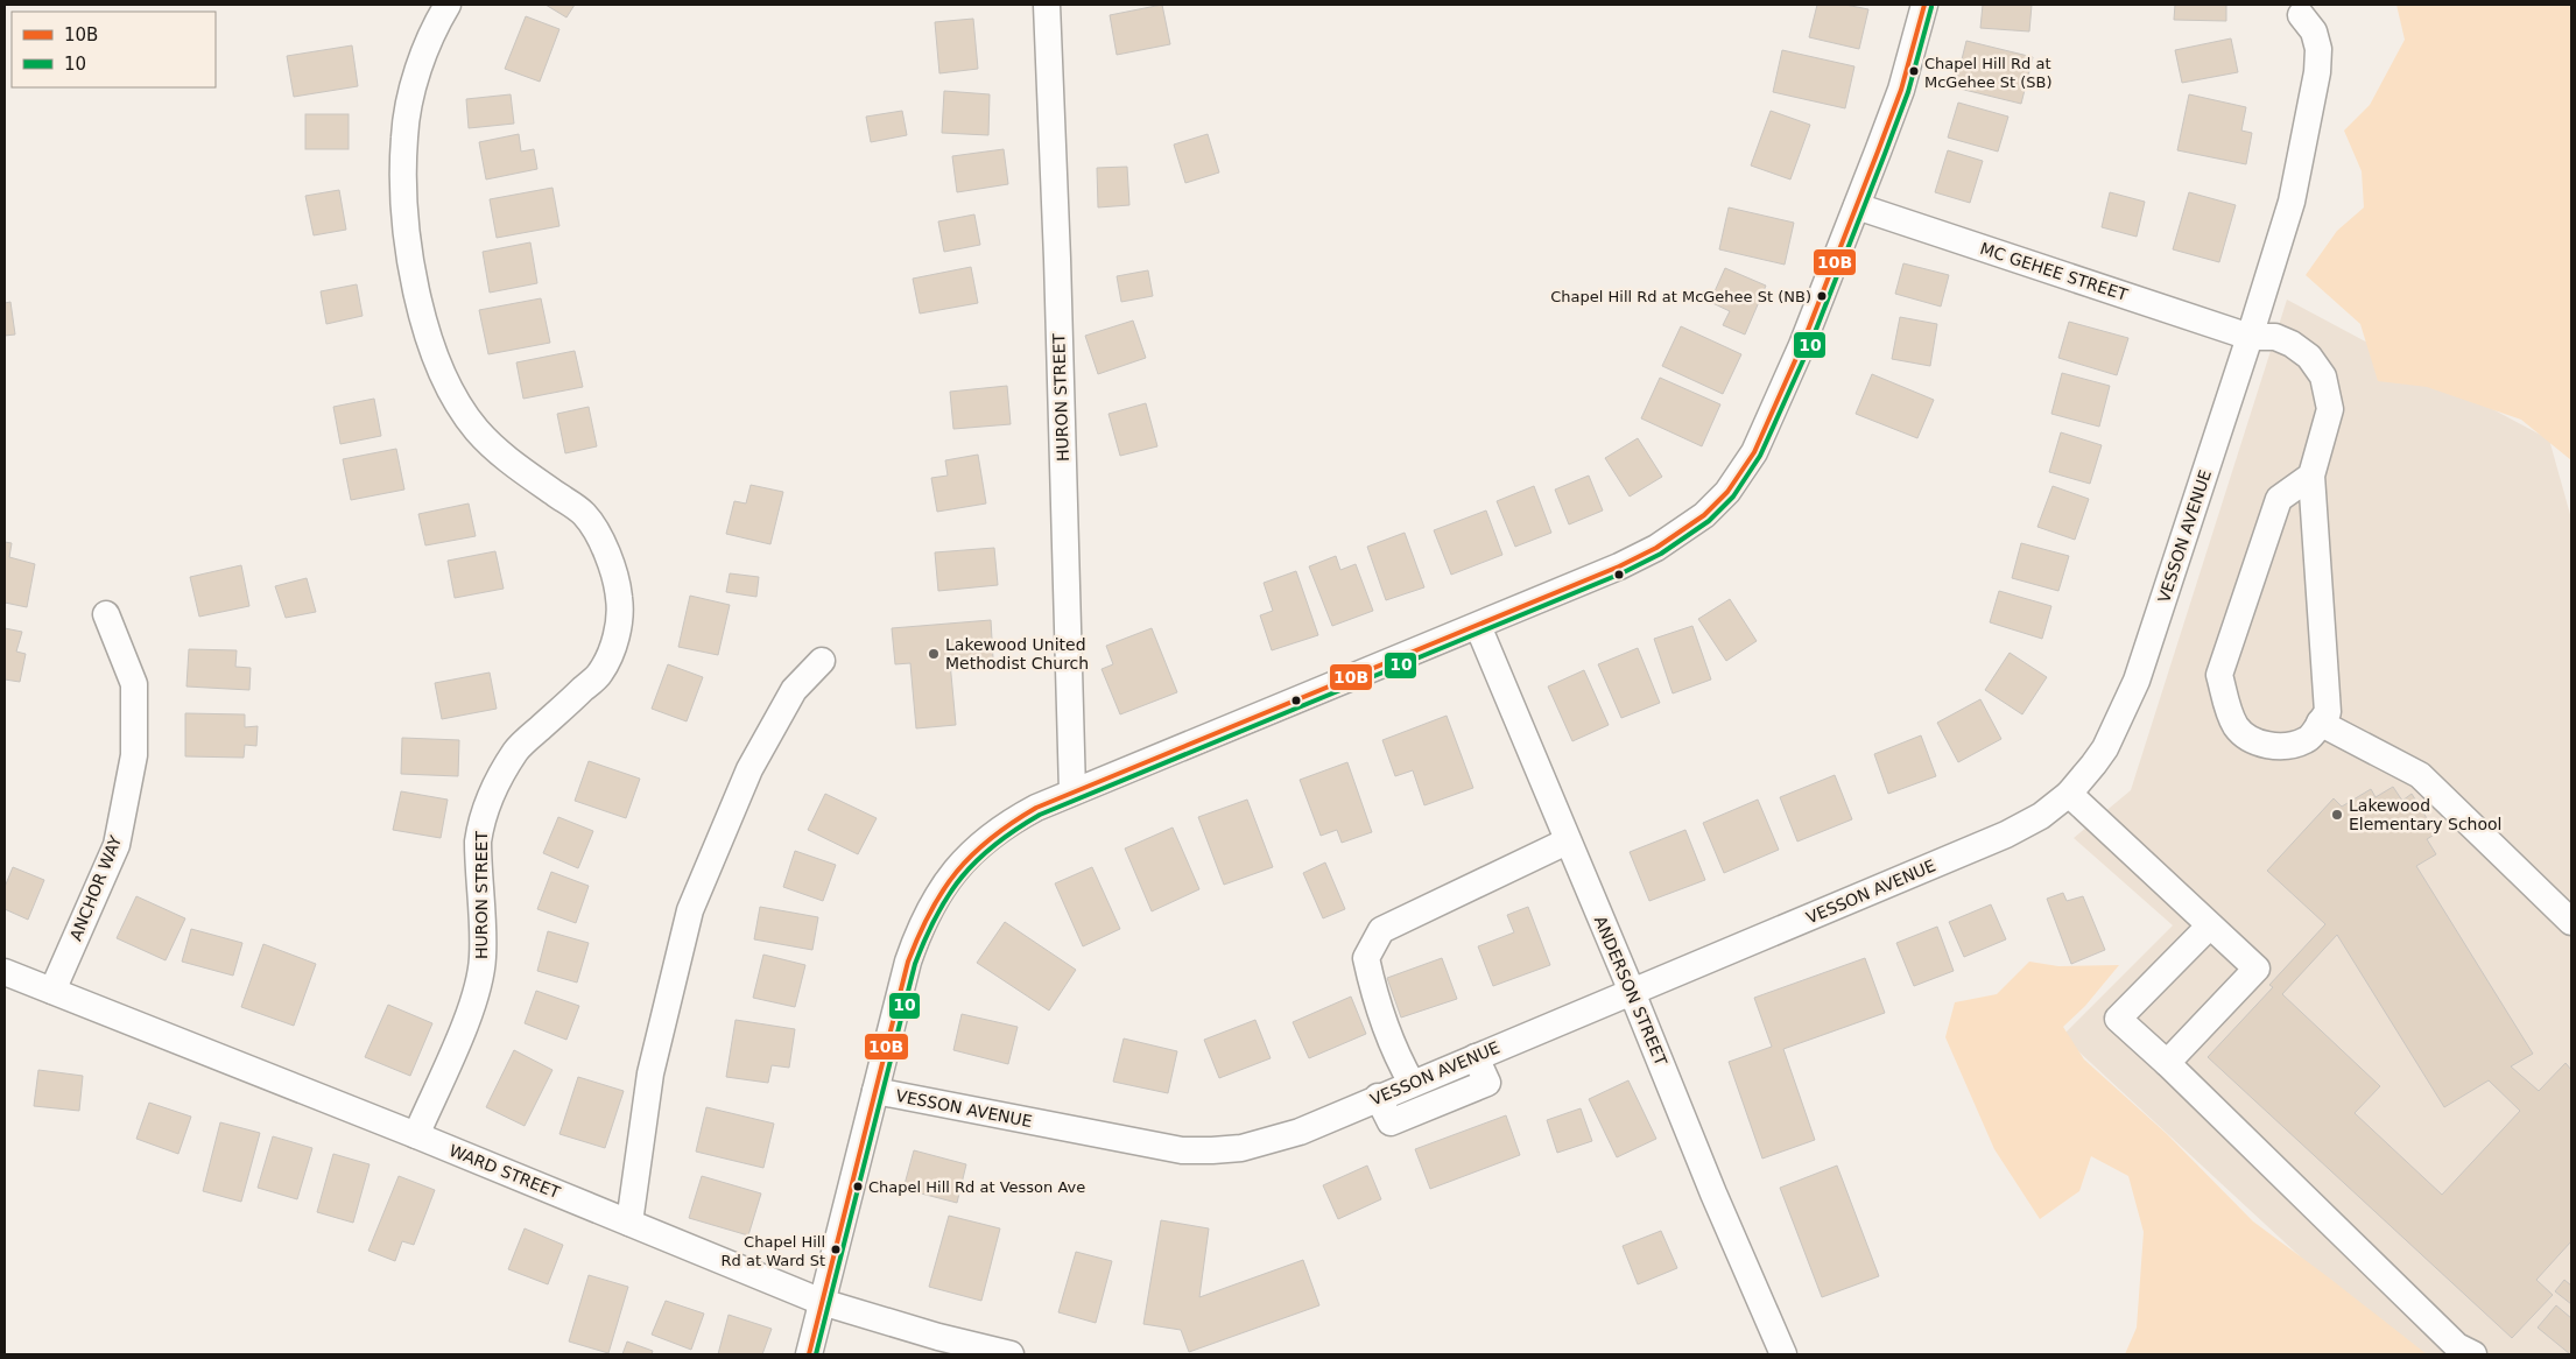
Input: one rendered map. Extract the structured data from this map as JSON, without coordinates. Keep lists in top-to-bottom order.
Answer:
{
  "streets": {
    "street": [
      "MC GEHEE STREET",
      "HURON STREET",
      "VESSON AVENUE",
      "ANCHOR WAY",
      "ANDERSON STREET",
      "WARD STREET"
    ]
  },
  "crossings": [
    ["MC GEHEE STREET", "VESSON AVENUE"],
    ["HURON STREET", "WARD STREET"],
    ["VESSON AVENUE", "ANDERSON STREET"],
    ["ANCHOR WAY", "WARD STREET"]
  ],
  "places": [
    "Chapel Hill Rd at McGehee St (SB)",
    "Chapel Hill Rd at McGehee St (NB)",
    "Lakewood United Methodist Church",
    "Lakewood Elementary School",
    "Chapel Hill Rd at Vesson Ave",
    "Chapel Hill Rd at Ward St"
  ],
  "lines": ["transit line 10B", "transit line 10"],
  "legend": ["10B", "10"]
}
